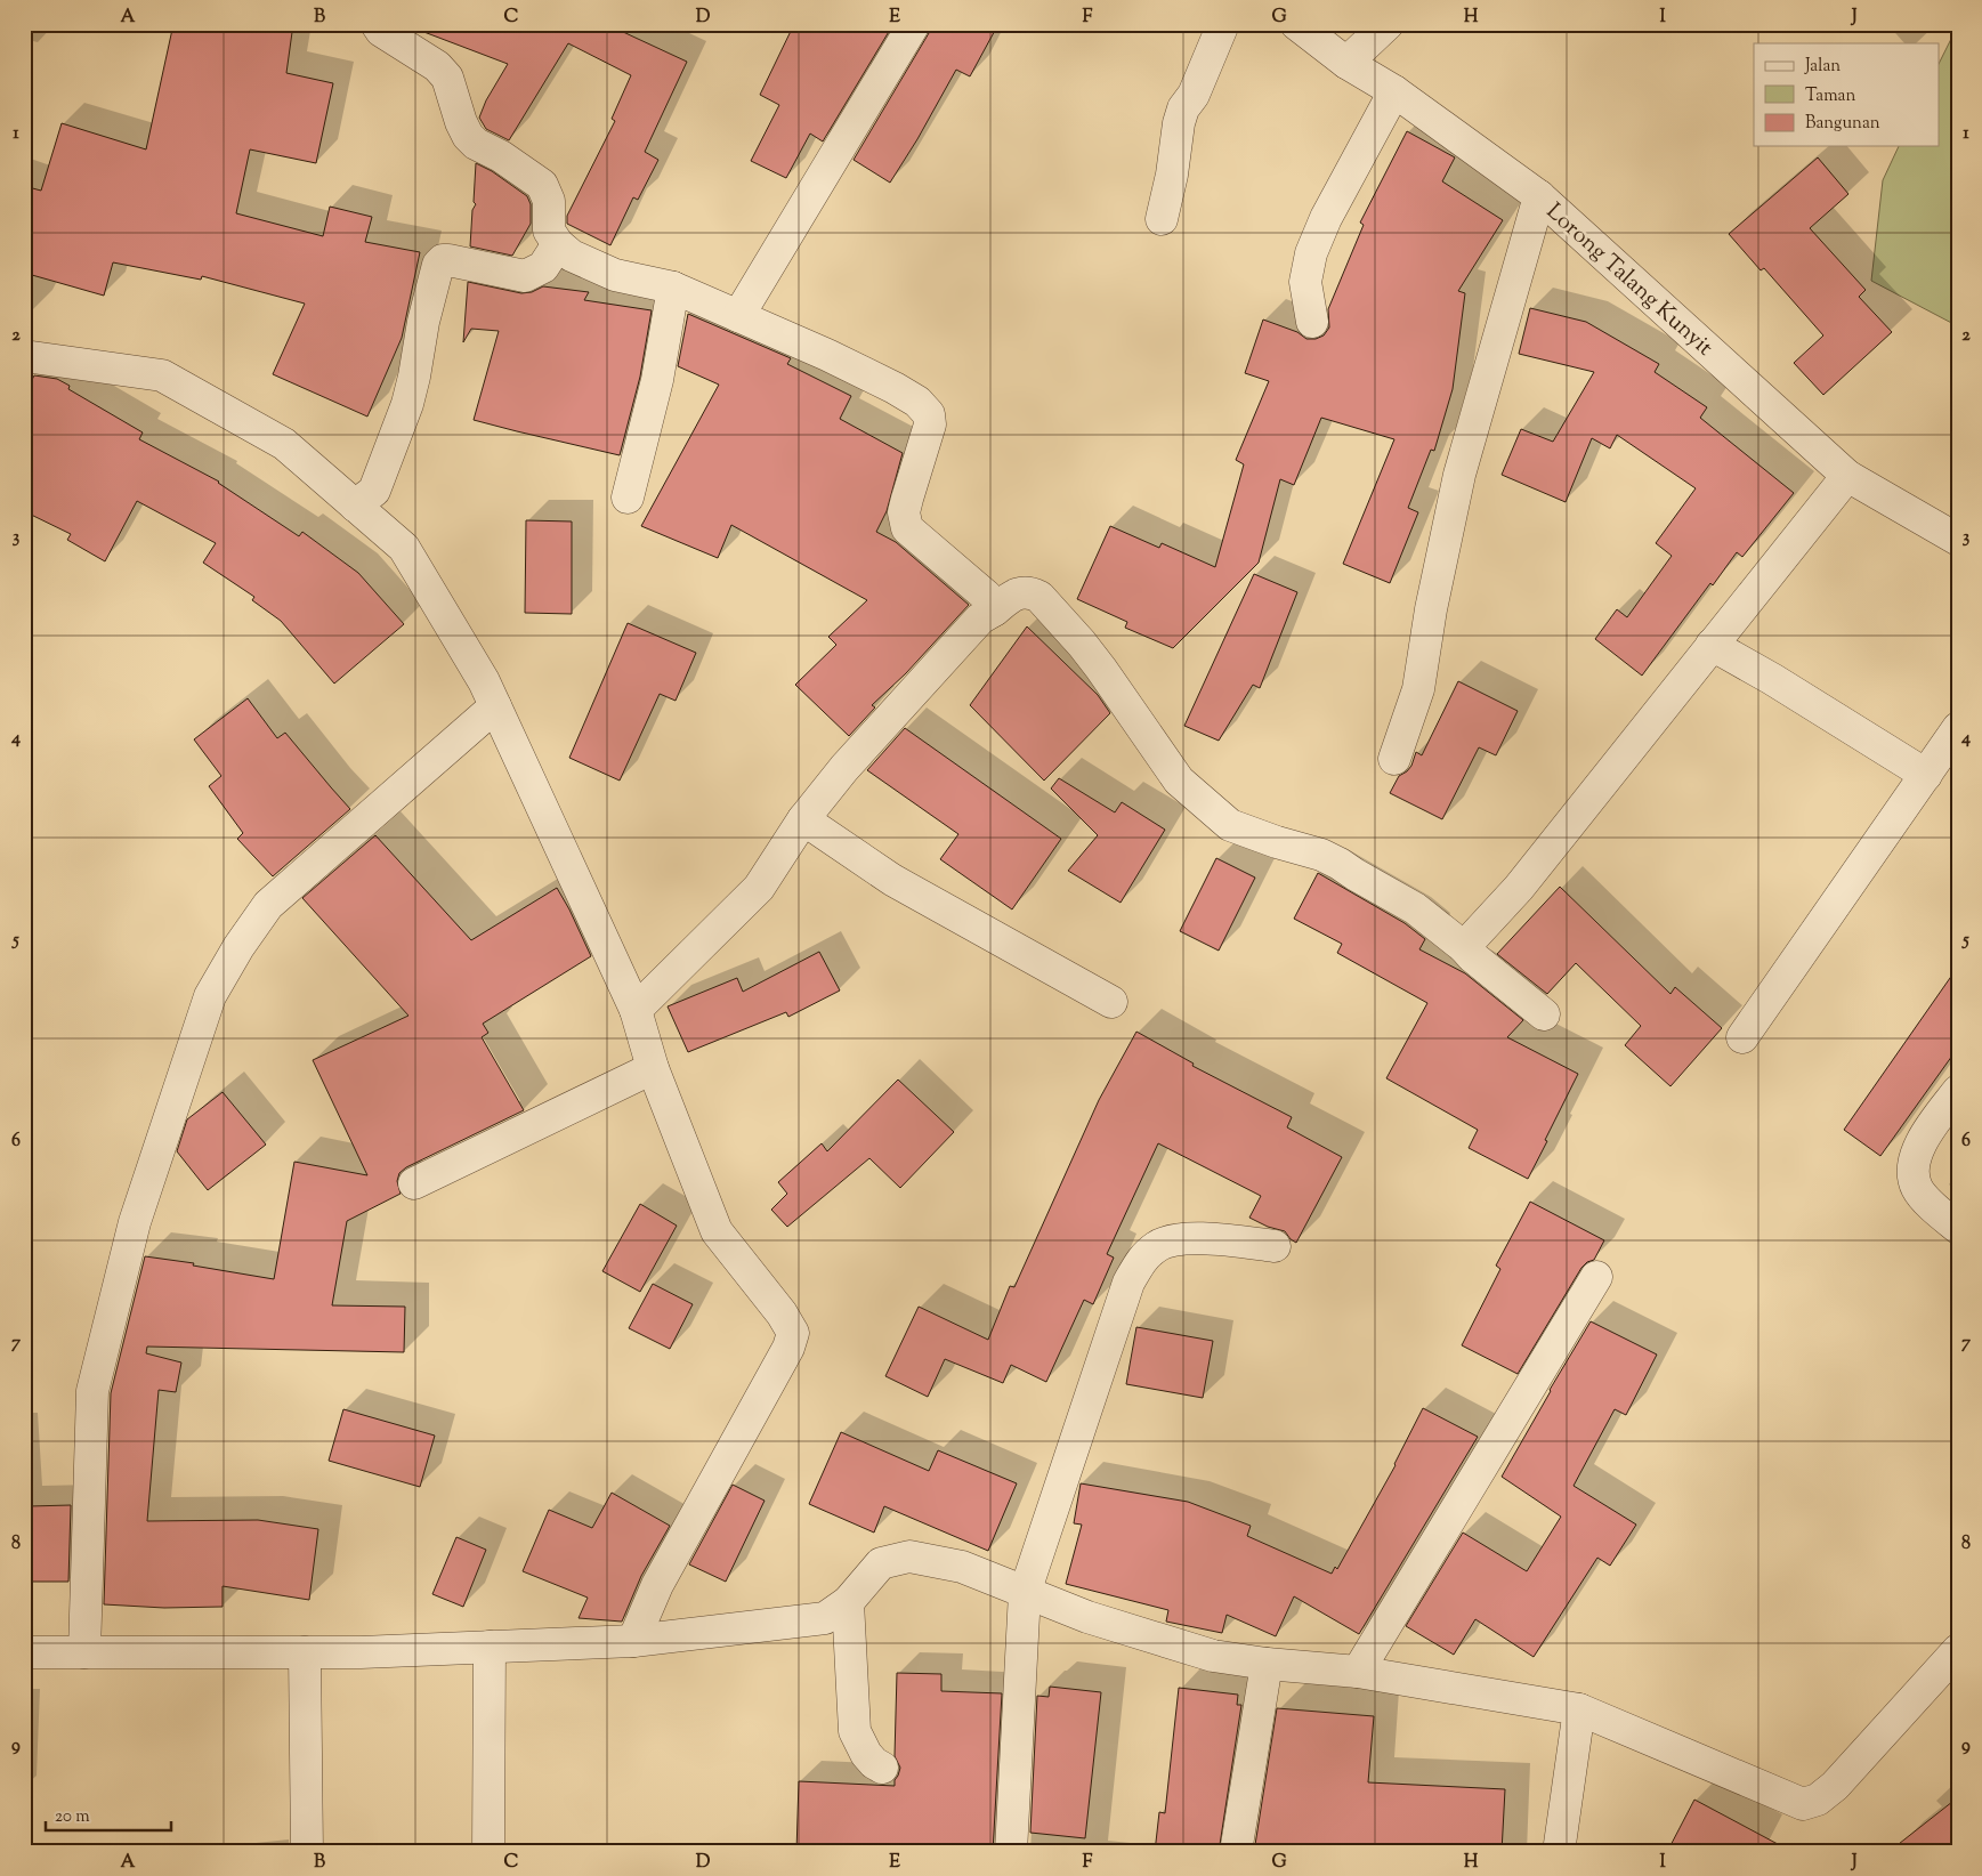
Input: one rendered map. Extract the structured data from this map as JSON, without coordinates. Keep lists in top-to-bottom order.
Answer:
{
  "streets": {
    "street": ["Lorong Talang Kunyit"]
  },
  "legend": ["Jalan", "Taman", "Bangunan"],
  "scale_bar": "20 m",
  "grid": {
    "columns": [
      "A",
      "B",
      "C",
      "D",
      "E",
      "F",
      "G",
      "H",
      "I",
      "J"
    ],
    "rows": [
      "1",
      "2",
      "3",
      "4",
      "5",
      "6",
      "7",
      "8",
      "9"
    ]
  }
}
